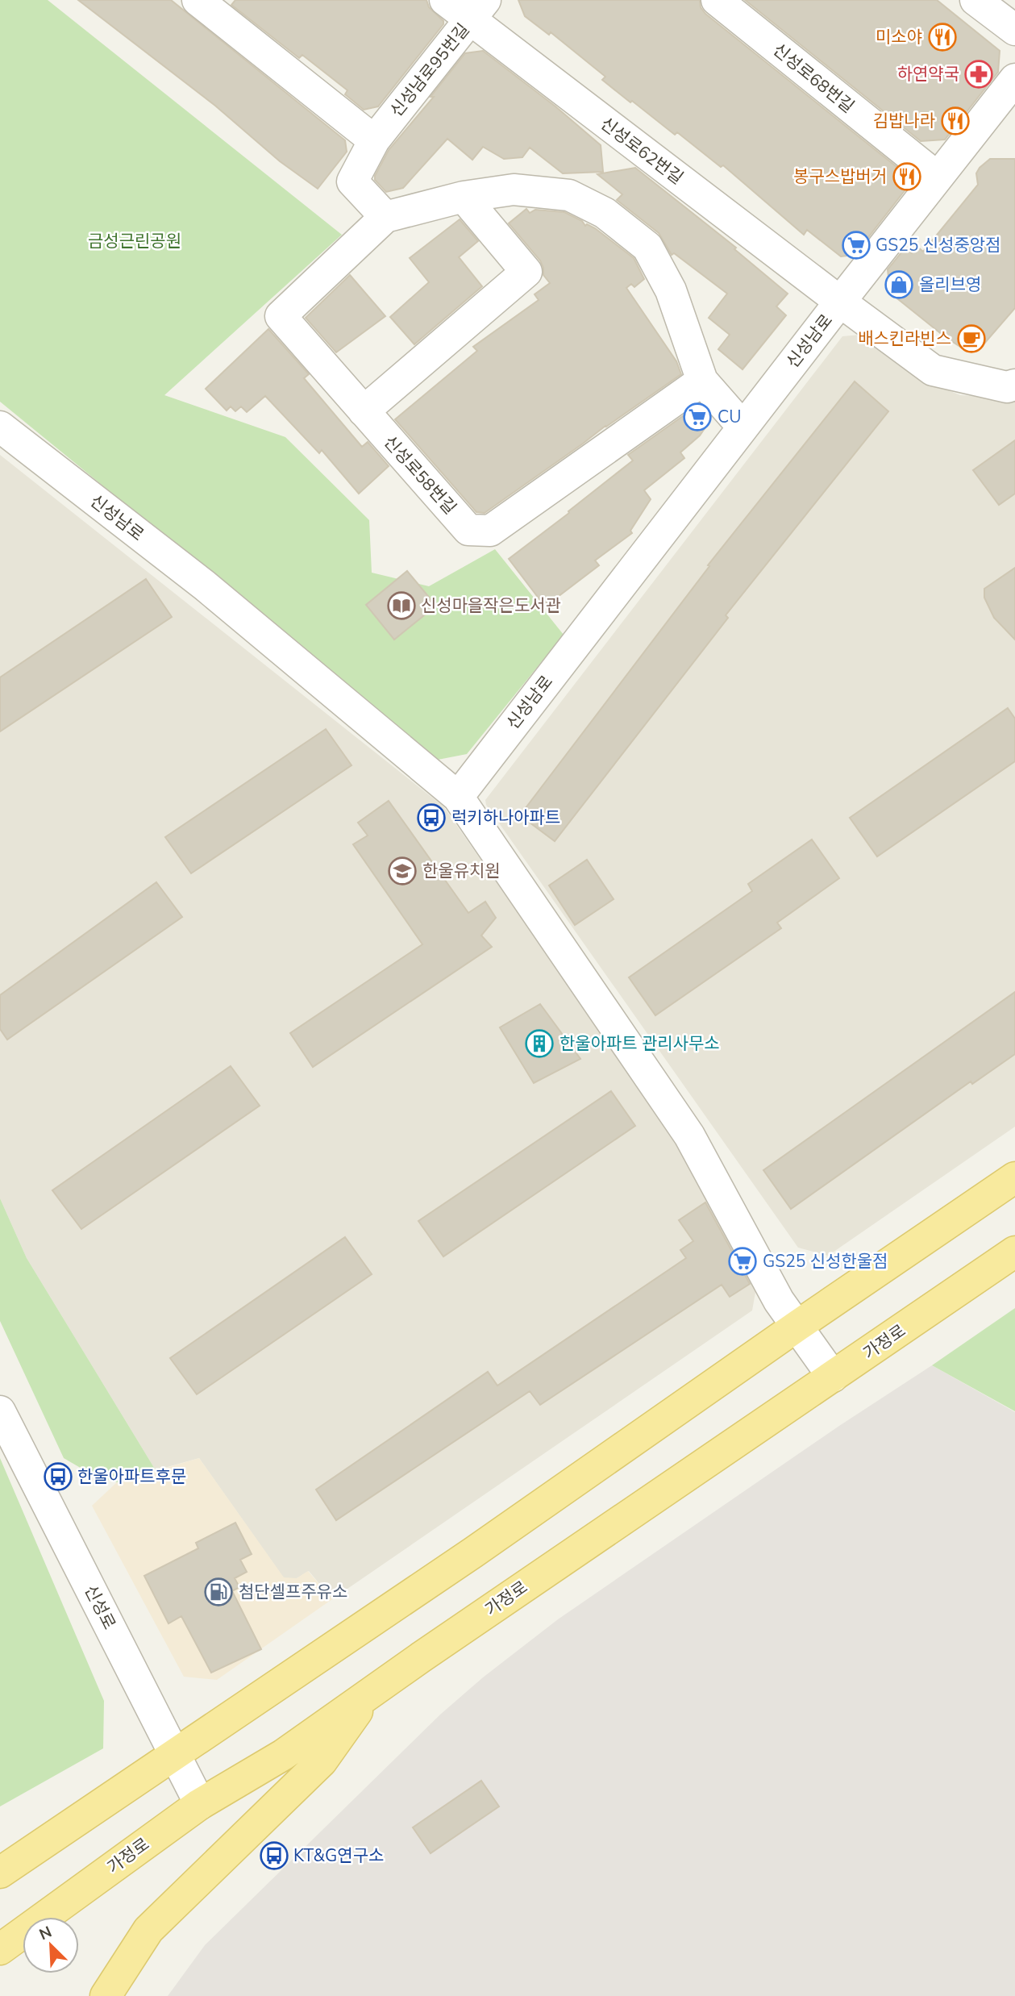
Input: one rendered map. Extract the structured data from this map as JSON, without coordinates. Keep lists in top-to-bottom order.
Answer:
{
  "streets": {
    "main road": ["가정로"],
    "street": [
      "신성남로95번길",
      "신성로68번길",
      "신성로62번길",
      "신성남로",
      "신성로58번길",
      "신성로"
    ]
  },
  "crossings": [
    ["신성남로95번길", "신성로62번길"],
    ["신성로62번길", "신성남로"],
    ["신성남로", "신성로58번길"],
    ["가정로", "신성로"]
  ],
  "parks": ["금성근린공원"],
  "places": {
    "restaurant": ["미소야", "김밥나라", "봉구스밥버거"],
    "pharmacy": ["하연약국"],
    "supermarket": ["GS25 신성중앙점", "CU", "GS25 신성한울점"],
    "shop": ["올리브영"],
    "cafe": ["배스킨라빈스"],
    "library": ["신성마을작은도서관"],
    "bus stop": ["럭키하나아파트", "한울아파트후문", "KT&G연구소"],
    "school or university": ["한울유치원"],
    "building": ["한울아파트 관리사무소"],
    "fuel station": ["첨단셀프주유소"]
  },
  "north": "top left"
}
